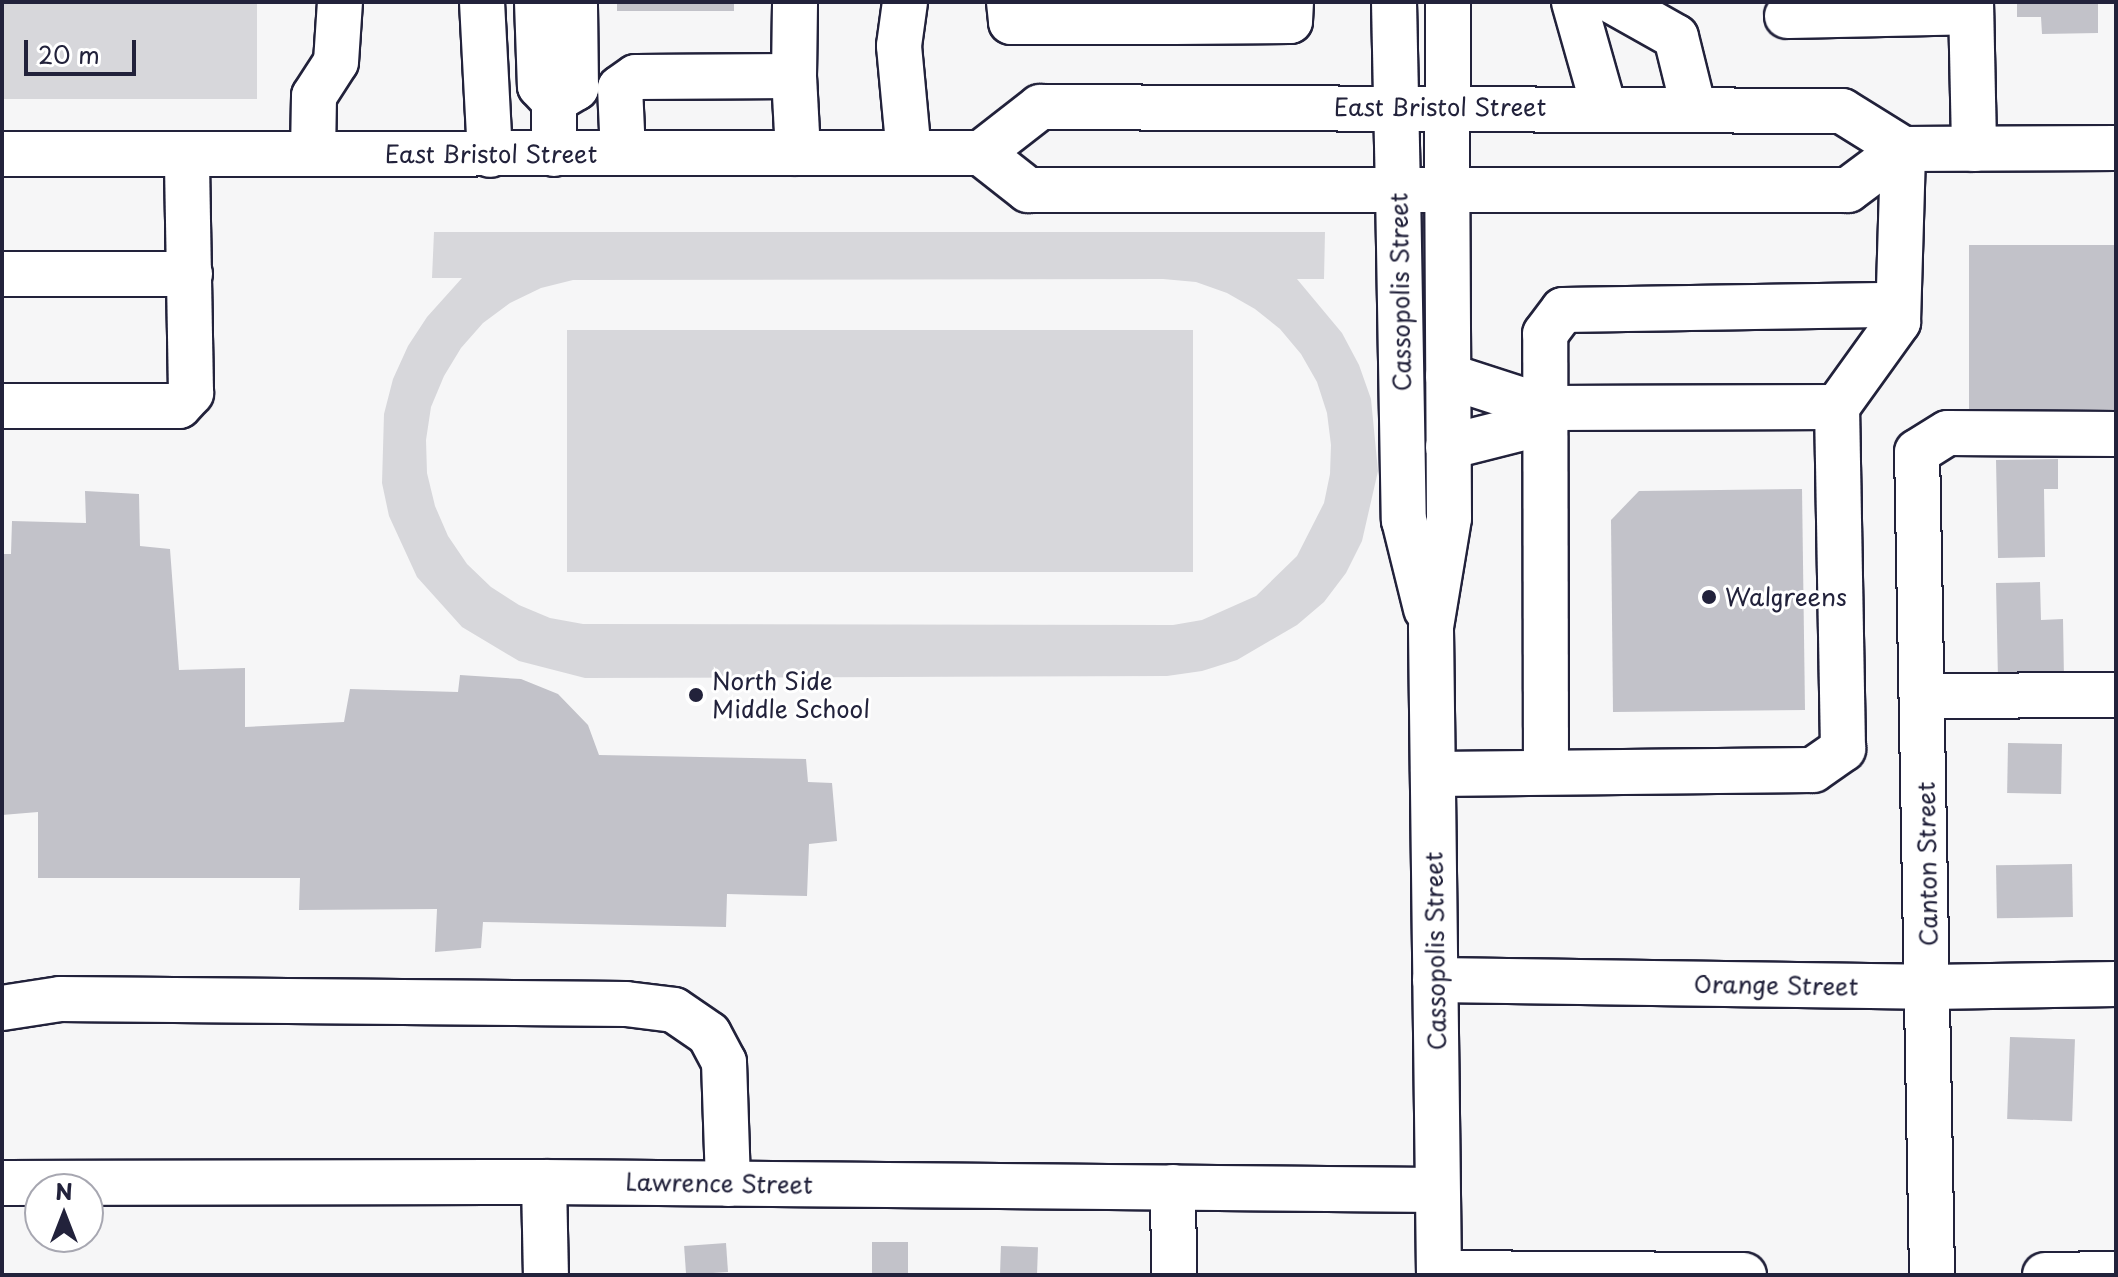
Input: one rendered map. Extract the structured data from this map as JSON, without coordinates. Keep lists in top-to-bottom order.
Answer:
{
  "streets": {
    "street": [
      "East Bristol Street",
      "Cassopolis Street",
      "Canton Street",
      "Orange Street",
      "Lawrence Street"
    ]
  },
  "crossings": [
    ["East Bristol Street", "Cassopolis Street"],
    ["Cassopolis Street", "Orange Street"],
    ["Cassopolis Street", "Lawrence Street"],
    ["Canton Street", "Orange Street"]
  ],
  "places": ["Walgreens", "North Side Middle School"],
  "scale_bar": "20 m",
  "north": "top"
}
